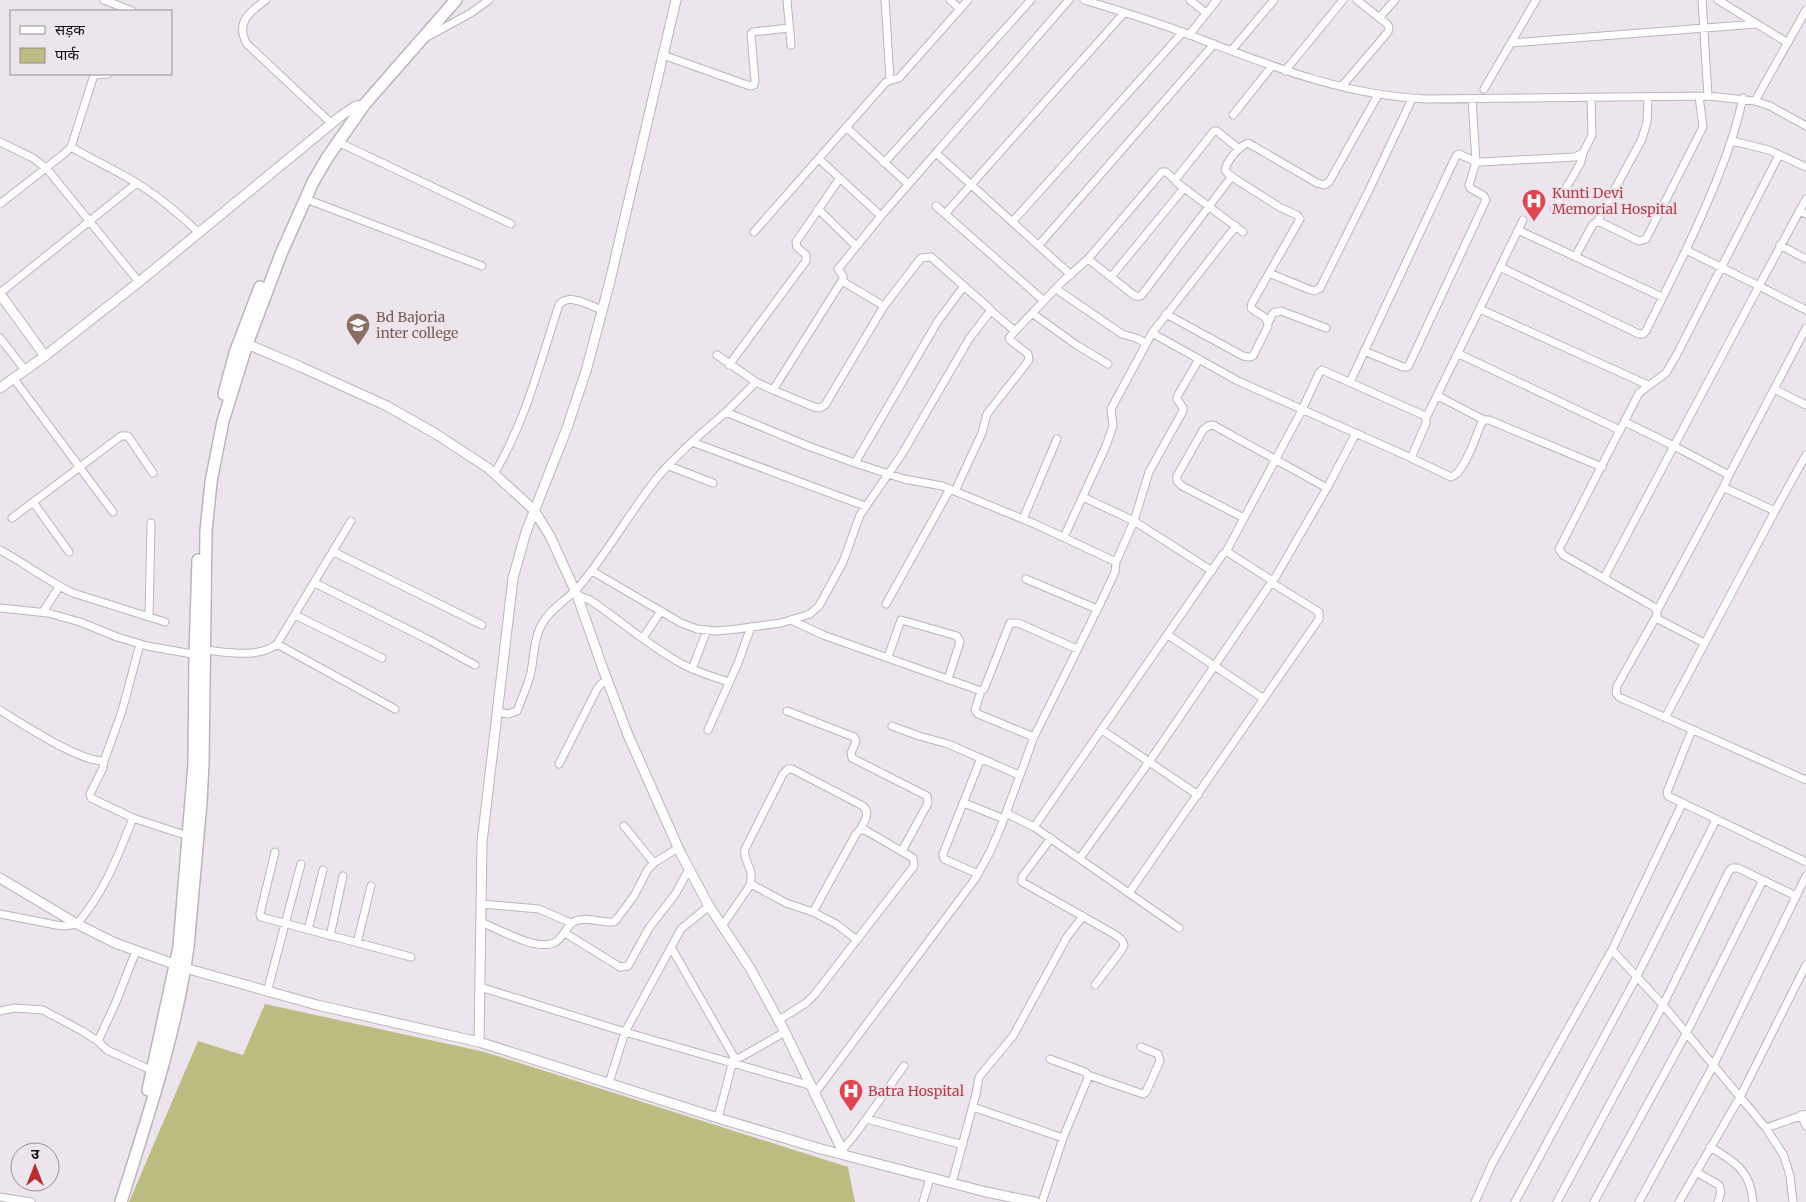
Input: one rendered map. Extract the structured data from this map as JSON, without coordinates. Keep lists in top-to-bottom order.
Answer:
{
  "places": {
    "hospital": ["Kunti Devi Memorial Hospital", "Batra Hospital"],
    "school or university": ["Bd Bajoria inter college"]
  },
  "legend": ["सड़क", "पार्क"],
  "north": "top"
}
